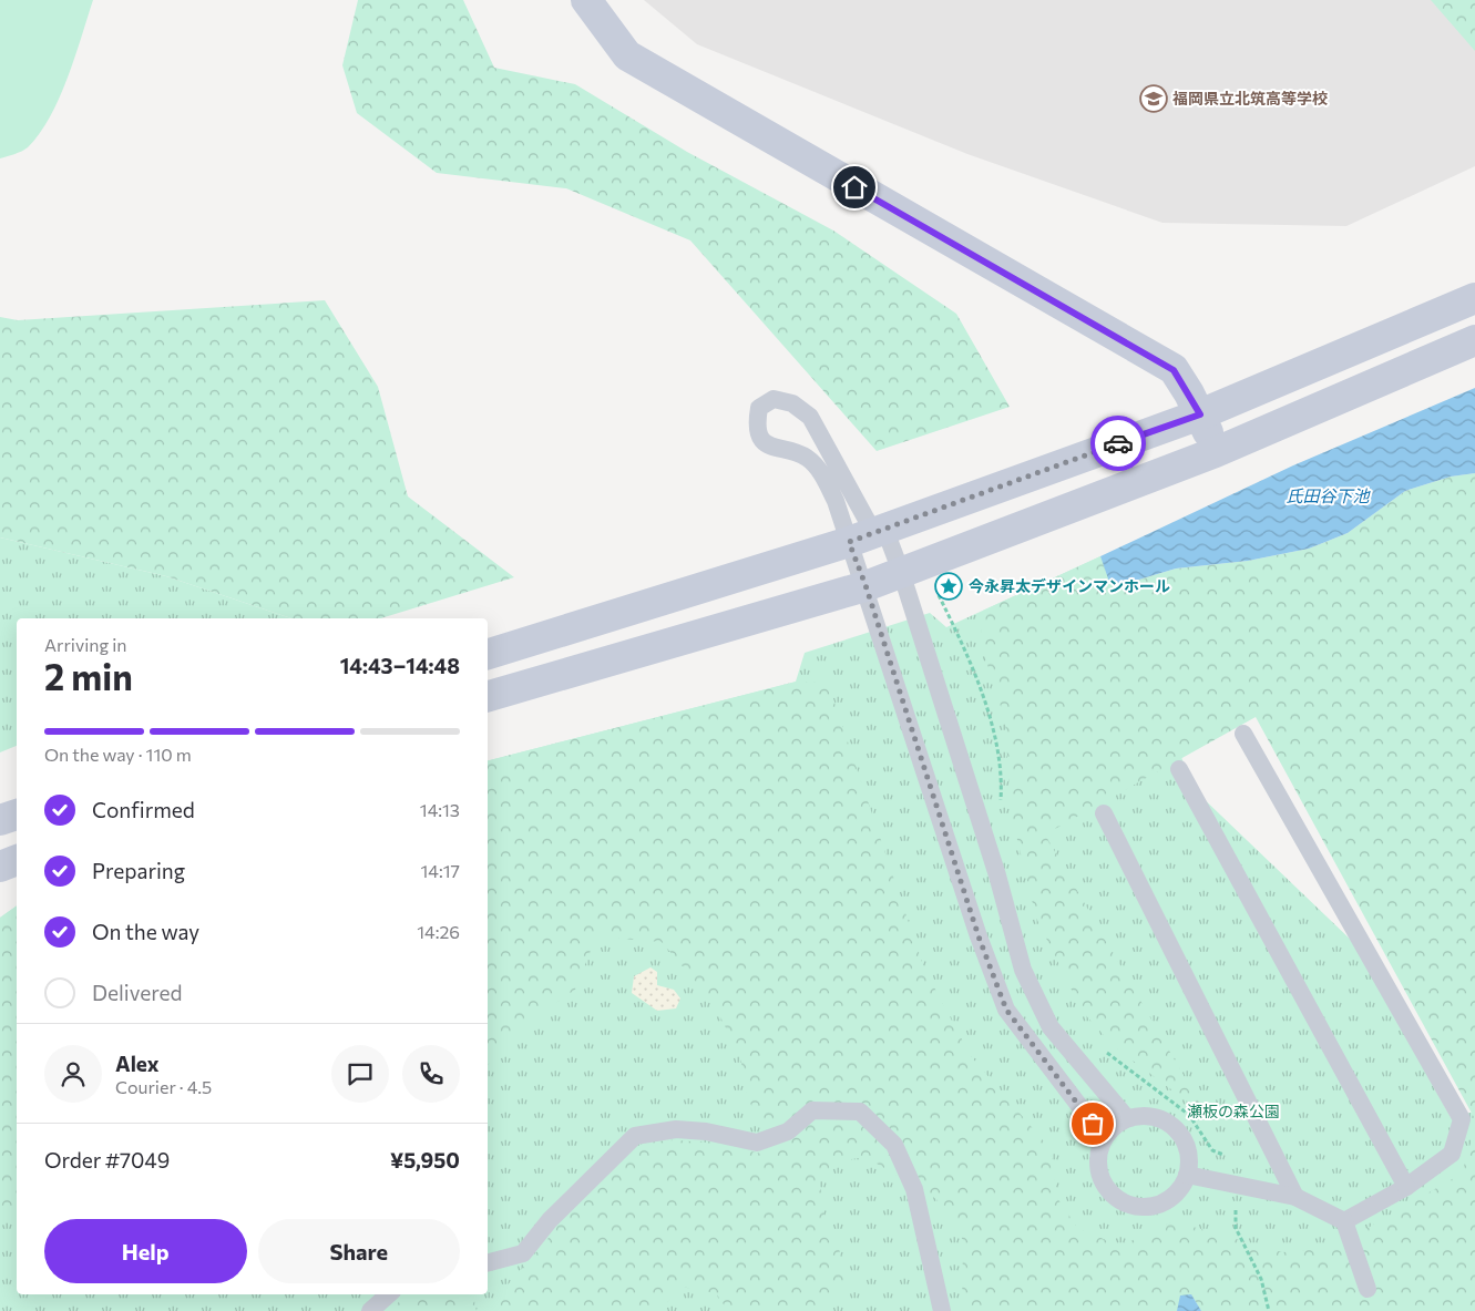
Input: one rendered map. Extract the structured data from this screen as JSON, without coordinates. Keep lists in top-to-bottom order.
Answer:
{
  "water": ["氏田谷下池"],
  "parks": ["瀬板の森公園"],
  "places": {
    "school or university": ["福岡県立北筑高等学校"],
    "place": ["今永昇太デザインマンホール"]
  },
  "page": {
    "heading": ["2 min", "Arriving in", "14:43–14:48"],
    "panel": [
      "Alex",
      "Courier · 4.5",
      "Order #7049",
      "¥5,950"
    ],
    "bar": "On the way · 110 m",
    "list": [
      ["Confirmed", "14:13"],
      ["Preparing", "14:17"],
      ["On the way", "14:26"],
      "Delivered"
    ],
    "buttons": ["Help", "Share"]
  }
}
